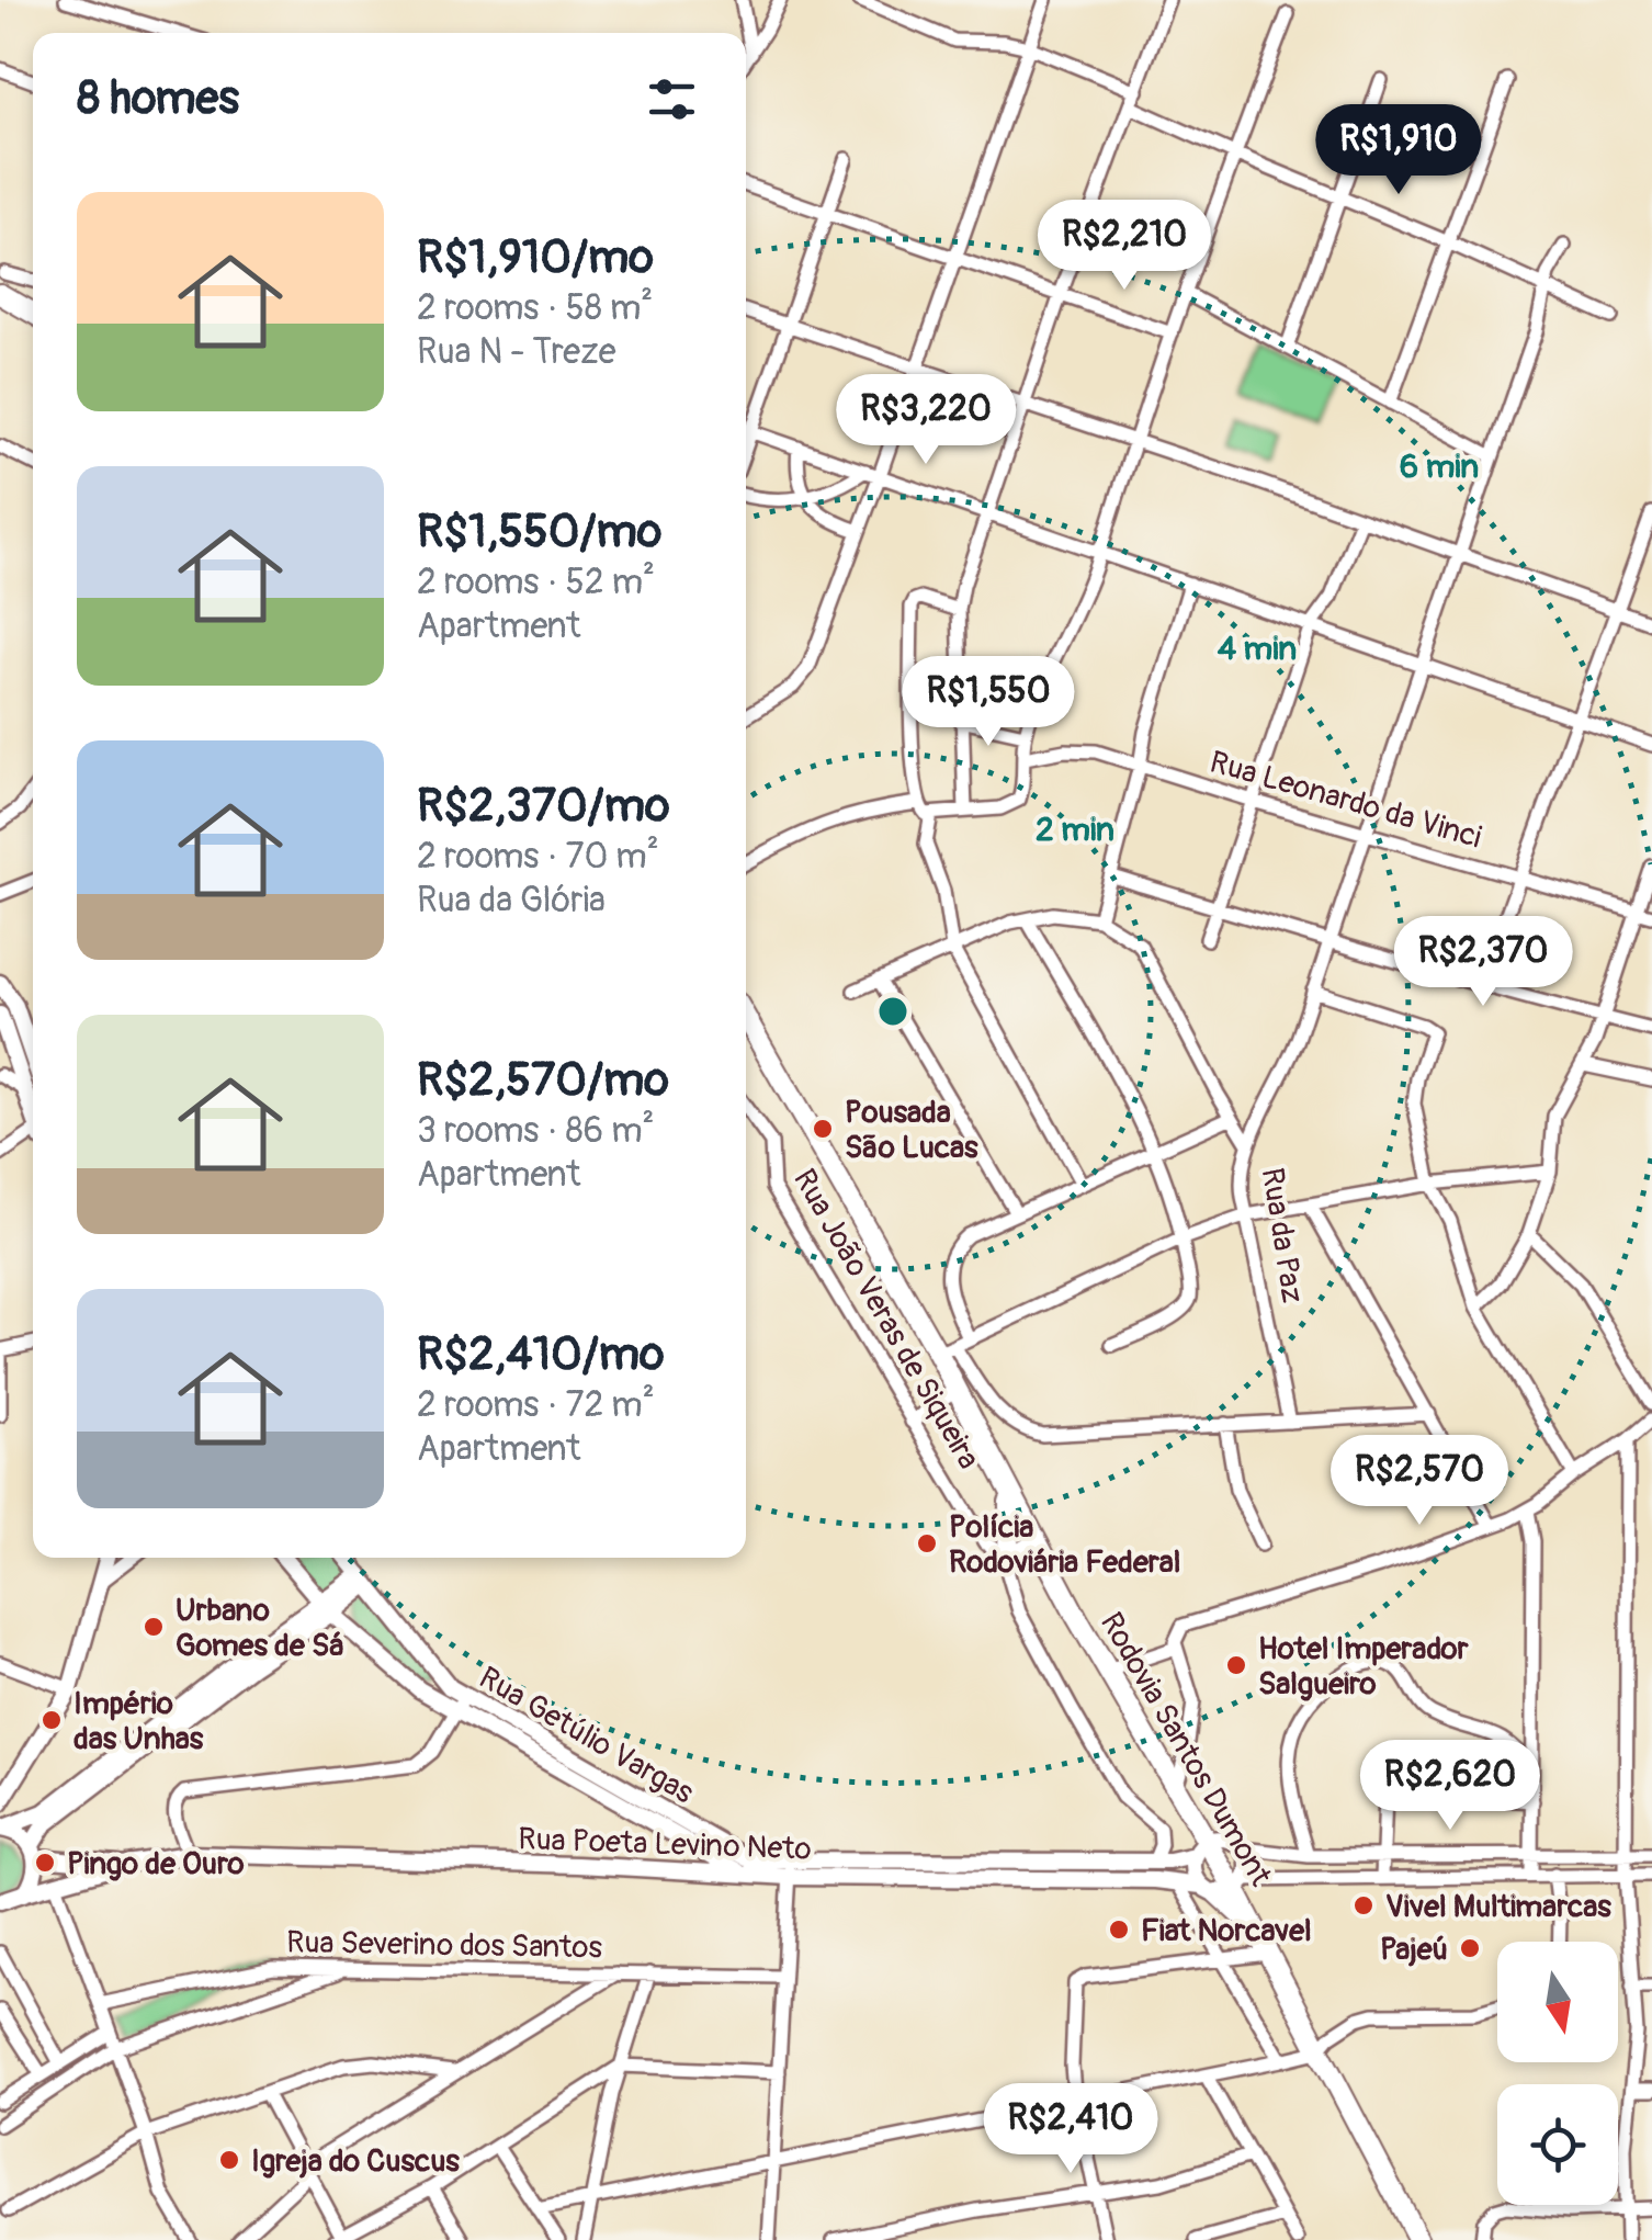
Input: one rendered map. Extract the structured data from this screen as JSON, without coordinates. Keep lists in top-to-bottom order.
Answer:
{
  "streets": {
    "highway": ["Rodovia Santos Dumont"],
    "main road": ["Rua Getúlio Vargas", "Rua Poeta Levino Neto"],
    "street": [
      "Rua Leonardo da Vinci",
      "Rua da Paz",
      "Rua João Veras de Siqueira",
      "Rua Severino dos Santos"
    ]
  },
  "crossings": [
    ["Rua Leonardo da Vinci", "Rua da Paz"],
    ["Rua Getúlio Vargas", "Rodovia Santos Dumont"],
    ["Rua Getúlio Vargas", "Rua Poeta Levino Neto"],
    ["Rodovia Santos Dumont", "Rua Poeta Levino Neto"]
  ],
  "places": [
    "Pousada São Lucas",
    "Polícia Rodoviária Federal",
    "Urbano Gomes de Sá",
    "Hotel Imperador Salgueiro",
    "Império das Unhas",
    "Pingo de Ouro",
    "Vivel Multimarcas",
    "Fiat Norcavel",
    "Pajeú",
    "Igreja do Cuscus"
  ],
  "north": "bottom",
  "page": {
    "heading": "8 homes",
    "price": [
      "R$1,910",
      "R$2,210",
      "R$3,220",
      "R$1,550",
      "R$2,370",
      "R$2,570",
      "R$2,620",
      "R$2,410"
    ],
    "list": [
      {
        "name": "R$1,910/mo",
        "note": "2 rooms · 58 m² · Rua N - Treze"
      },
      {
        "name": "R$1,550/mo",
        "note": "2 rooms · 52 m² · Apartment"
      },
      {
        "name": "R$2,370/mo",
        "note": "2 rooms · 70 m² · Rua da Glória"
      },
      {
        "name": "R$2,570/mo",
        "note": "3 rooms · 86 m² · Apartment"
      },
      {
        "name": "R$2,410/mo",
        "note": "2 rooms · 72 m² · Apartment"
      }
    ]
  },
  "rings": ["6 min", "4 min", "2 min"]
}
